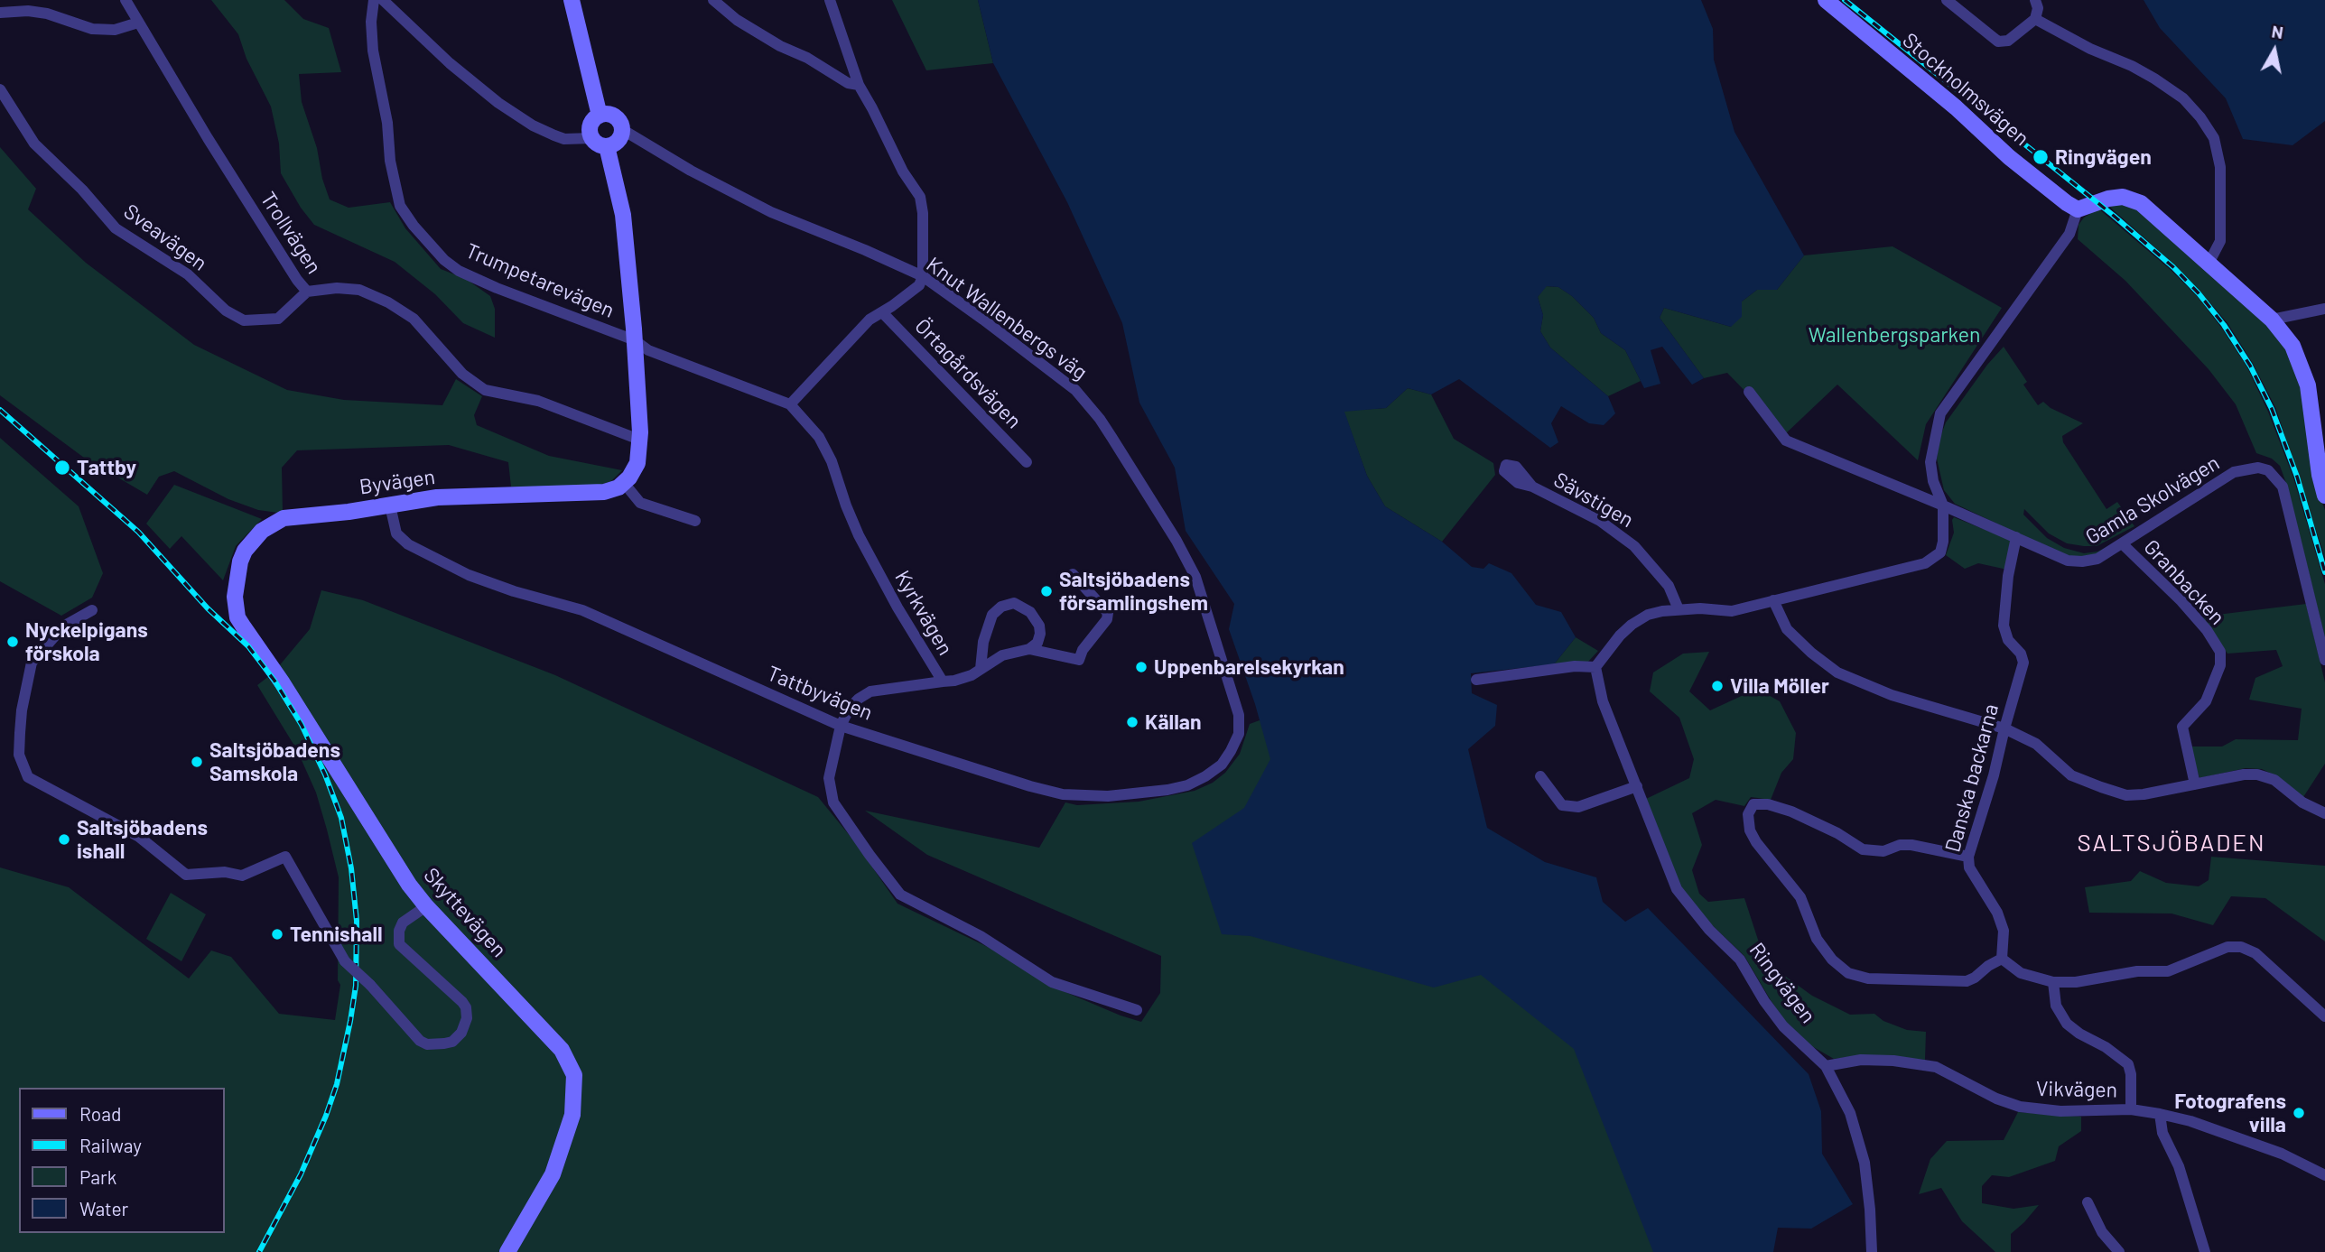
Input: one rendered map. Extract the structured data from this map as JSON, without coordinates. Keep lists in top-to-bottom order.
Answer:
{
  "streets": {
    "street": [
      "Stockholmsvägen",
      "Trollvägen",
      "Sveavägen",
      "Trumpetarevägen",
      "Knut Wallenbergs väg",
      "Örtagårdsvägen",
      "Byvägen",
      "Sävstigen",
      "Gamla Skolvägen",
      "Granbacken",
      "Kyrkvägen",
      "Tattbyvägen",
      "Danska backarna",
      "Skyttevägen",
      "Ringvägen",
      "Vikvägen"
    ]
  },
  "crossings": [
    ["Trollvägen", "Sveavägen"],
    ["Trumpetarevägen", "Kyrkvägen"],
    ["Knut Wallenbergs väg", "Tattbyvägen"],
    ["Byvägen", "Tattbyvägen"],
    ["Byvägen", "Skyttevägen"],
    ["Gamla Skolvägen", "Granbacken"],
    ["Gamla Skolvägen", "Danska backarna"],
    ["Kyrkvägen", "Tattbyvägen"],
    ["Ringvägen", "Vikvägen"]
  ],
  "districts": ["SALTSJÖBADEN"],
  "parks": ["Wallenbergsparken"],
  "places": [
    "Ringvägen",
    "Tattby",
    "Saltsjöbadens församlingshem",
    "Nyckelpigans förskola",
    "Uppenbarelsekyrkan",
    "Villa Möller",
    "Källan",
    "Saltsjöbadens Samskola",
    "Saltsjöbadens ishall",
    "Tennishall",
    "Fotografens villa"
  ],
  "legend": [
    "Road",
    "Railway",
    "Park",
    "Water"
  ],
  "north": "top"
}
